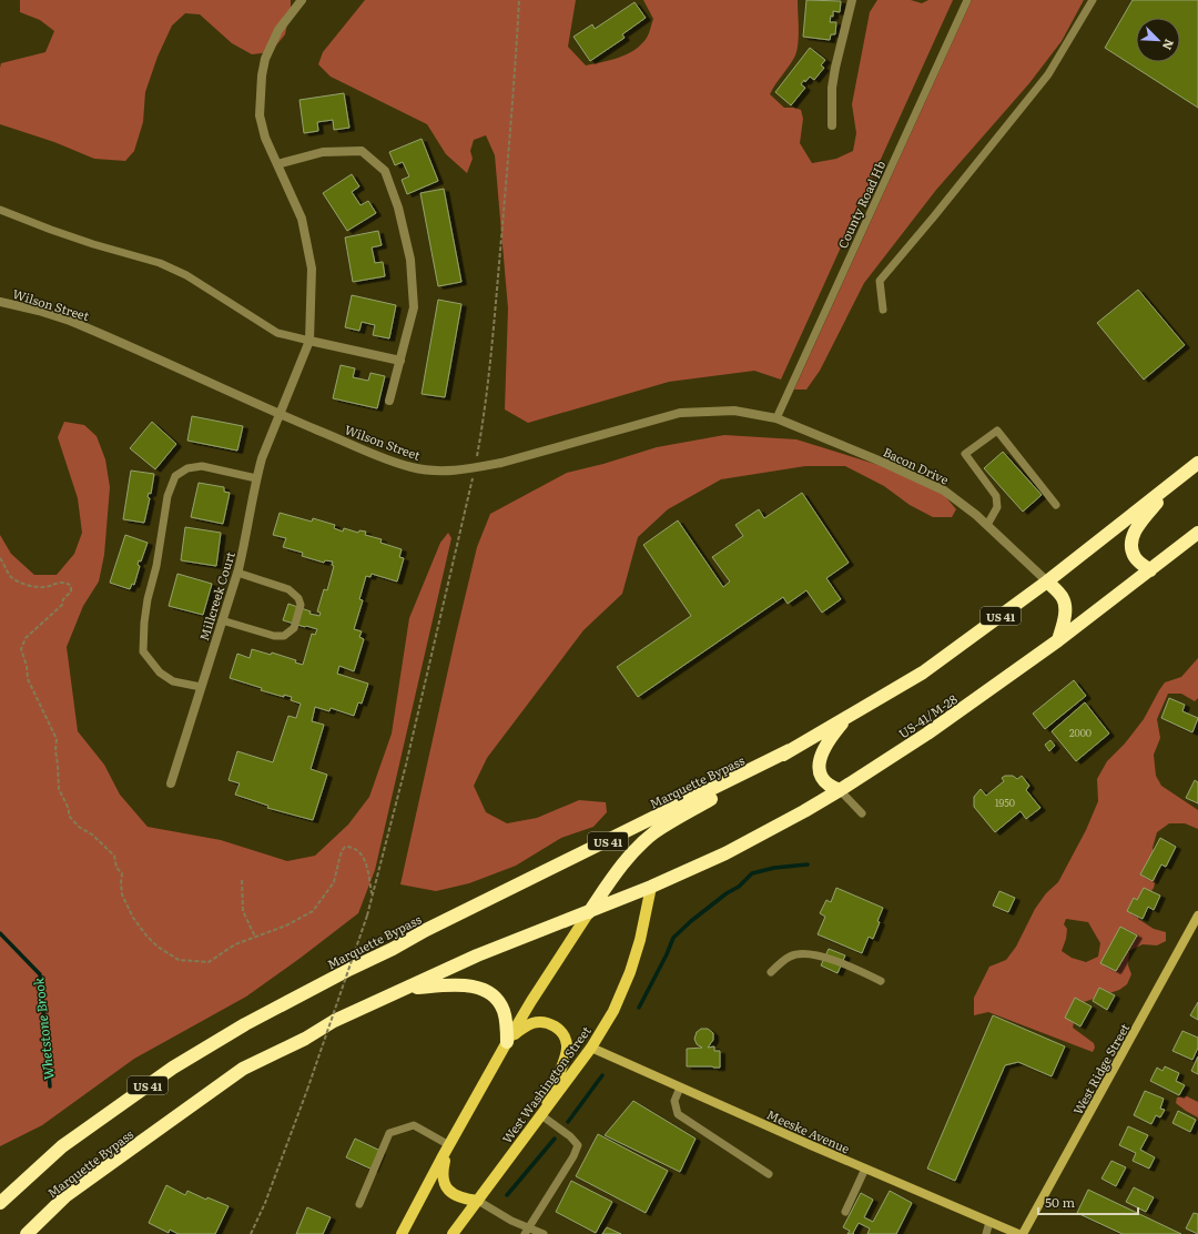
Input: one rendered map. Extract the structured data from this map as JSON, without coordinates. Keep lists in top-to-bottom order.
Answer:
{
  "streets": {
    "highway": ["US 41", "US-41/M-28", "Marquette Bypass"],
    "main road": ["West Washington Street"],
    "street": [
      "Wilson Street",
      "Bacon Drive",
      "Millcreek Court",
      "West Ridge Street",
      "Meeske Avenue"
    ],
    "lane": ["County Road Hb"]
  },
  "crossings": [
    ["County Road Hb", "Wilson Street"],
    ["County Road Hb", "Bacon Drive"],
    ["Wilson Street", "Bacon Drive"],
    ["Wilson Street", "Millcreek Court"],
    ["Bacon Drive", "US 41"],
    ["US 41", "Marquette Bypass"],
    ["US-41/M-28", "Marquette Bypass"],
    ["US-41/M-28", "West Washington Street"],
    ["Marquette Bypass", "West Washington Street"],
    ["West Washington Street", "Meeske Avenue"]
  ],
  "water": ["Whetstone Brook"],
  "house_numbers": ["2000", "1950"],
  "scale_bar": "50 m",
  "north": "bottom right"
}
